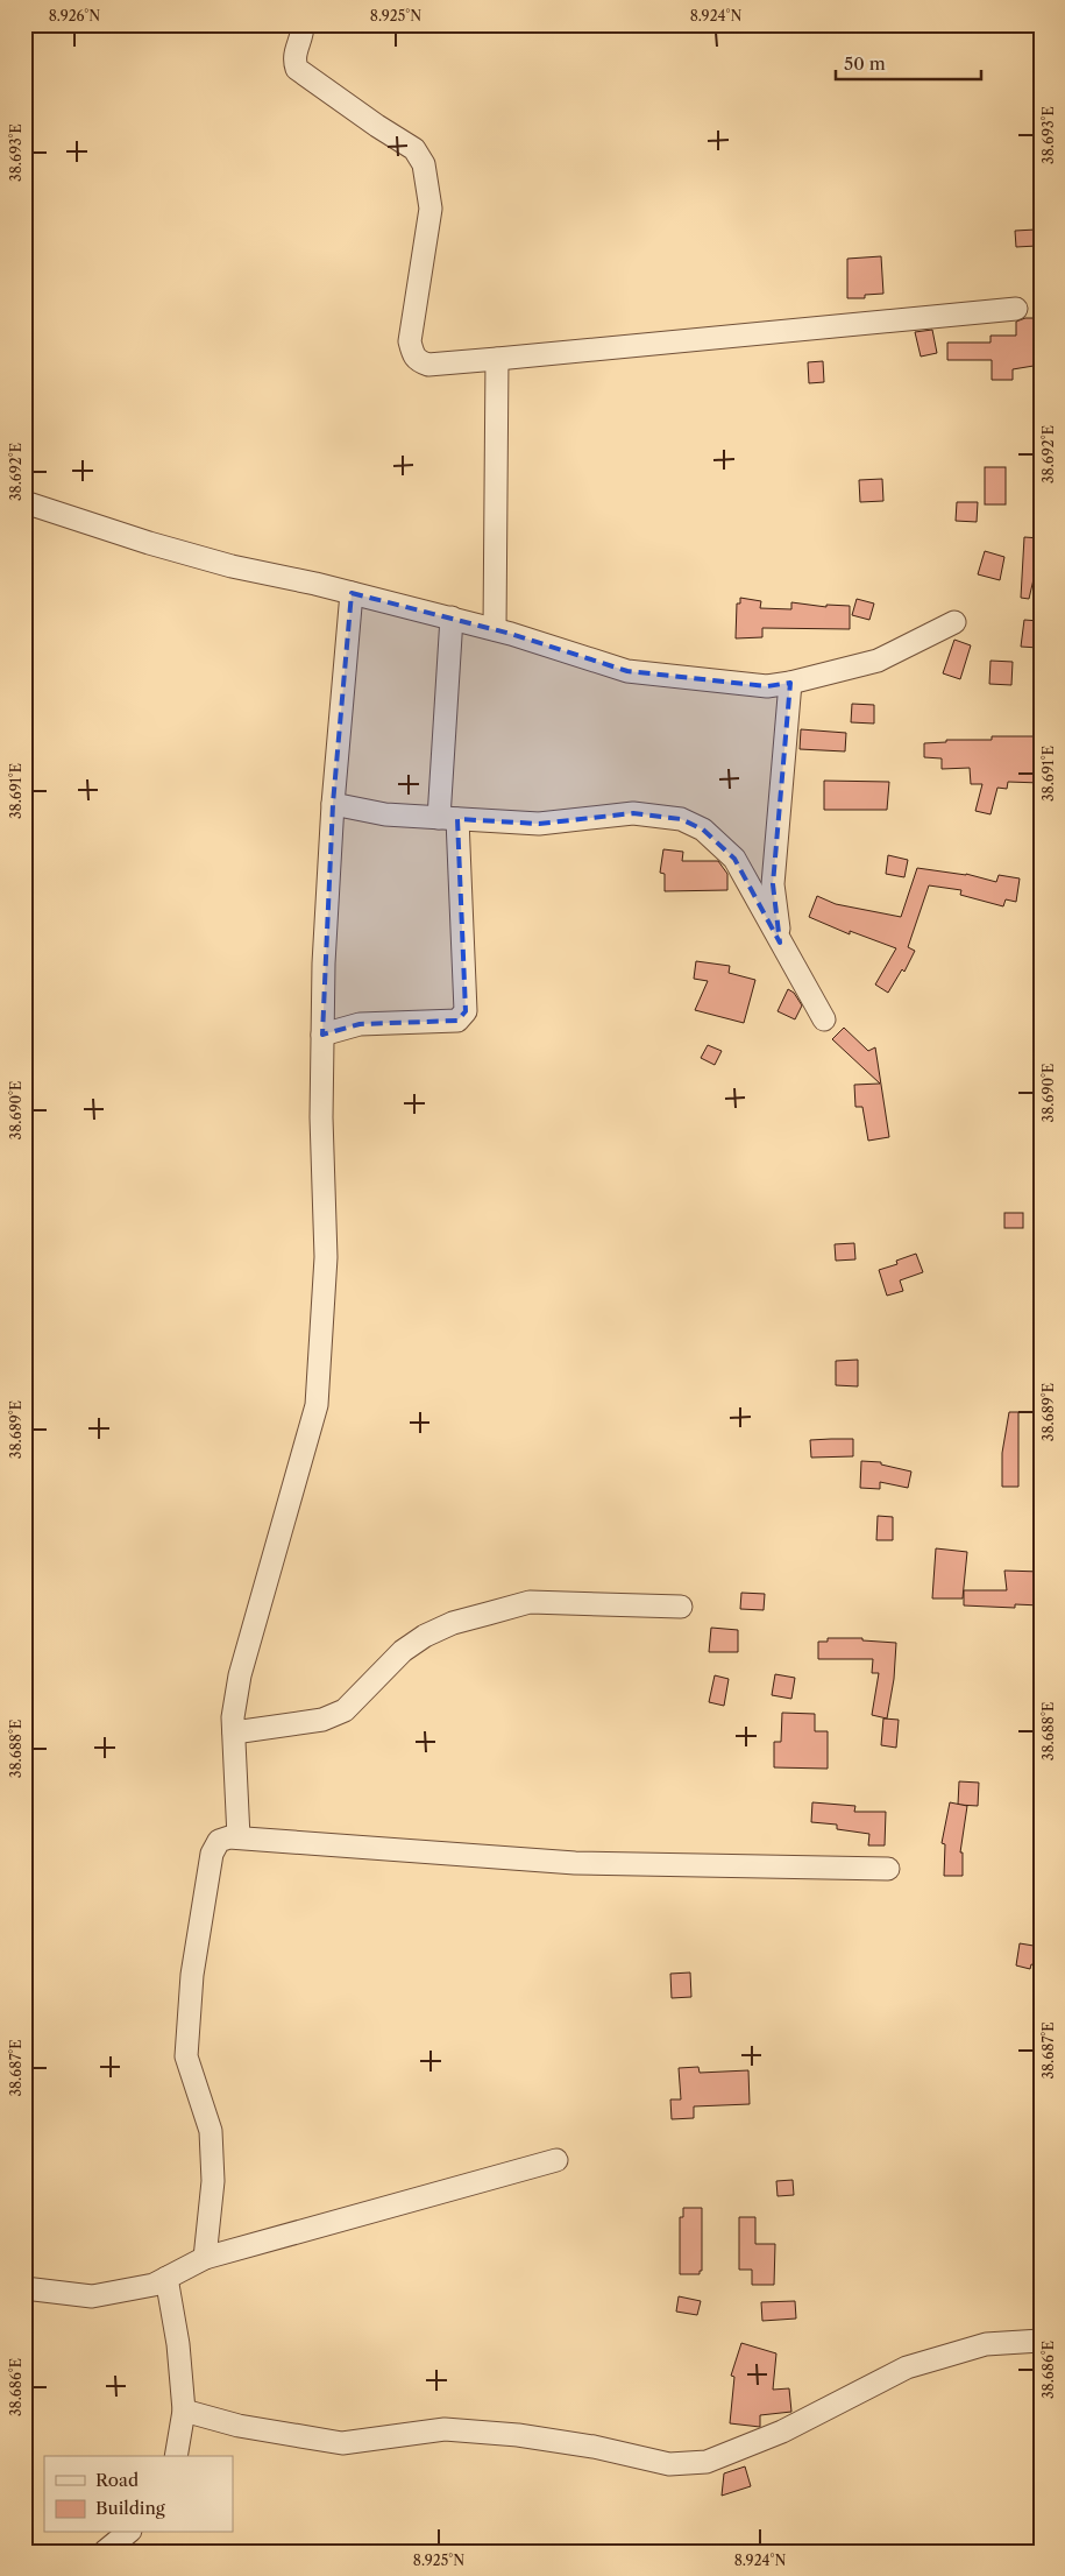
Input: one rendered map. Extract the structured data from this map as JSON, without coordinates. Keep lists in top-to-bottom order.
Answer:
{
  "legend": ["Road", "Building"],
  "scale_bar": "50 m",
  "coordinates": [
    "8.926°N",
    "8.925°N",
    "8.924°N",
    "38.693°E",
    "38.692°E",
    "38.691°E",
    "38.690°E",
    "38.689°E",
    "38.688°E",
    "38.687°E",
    "38.686°E"
  ]
}
